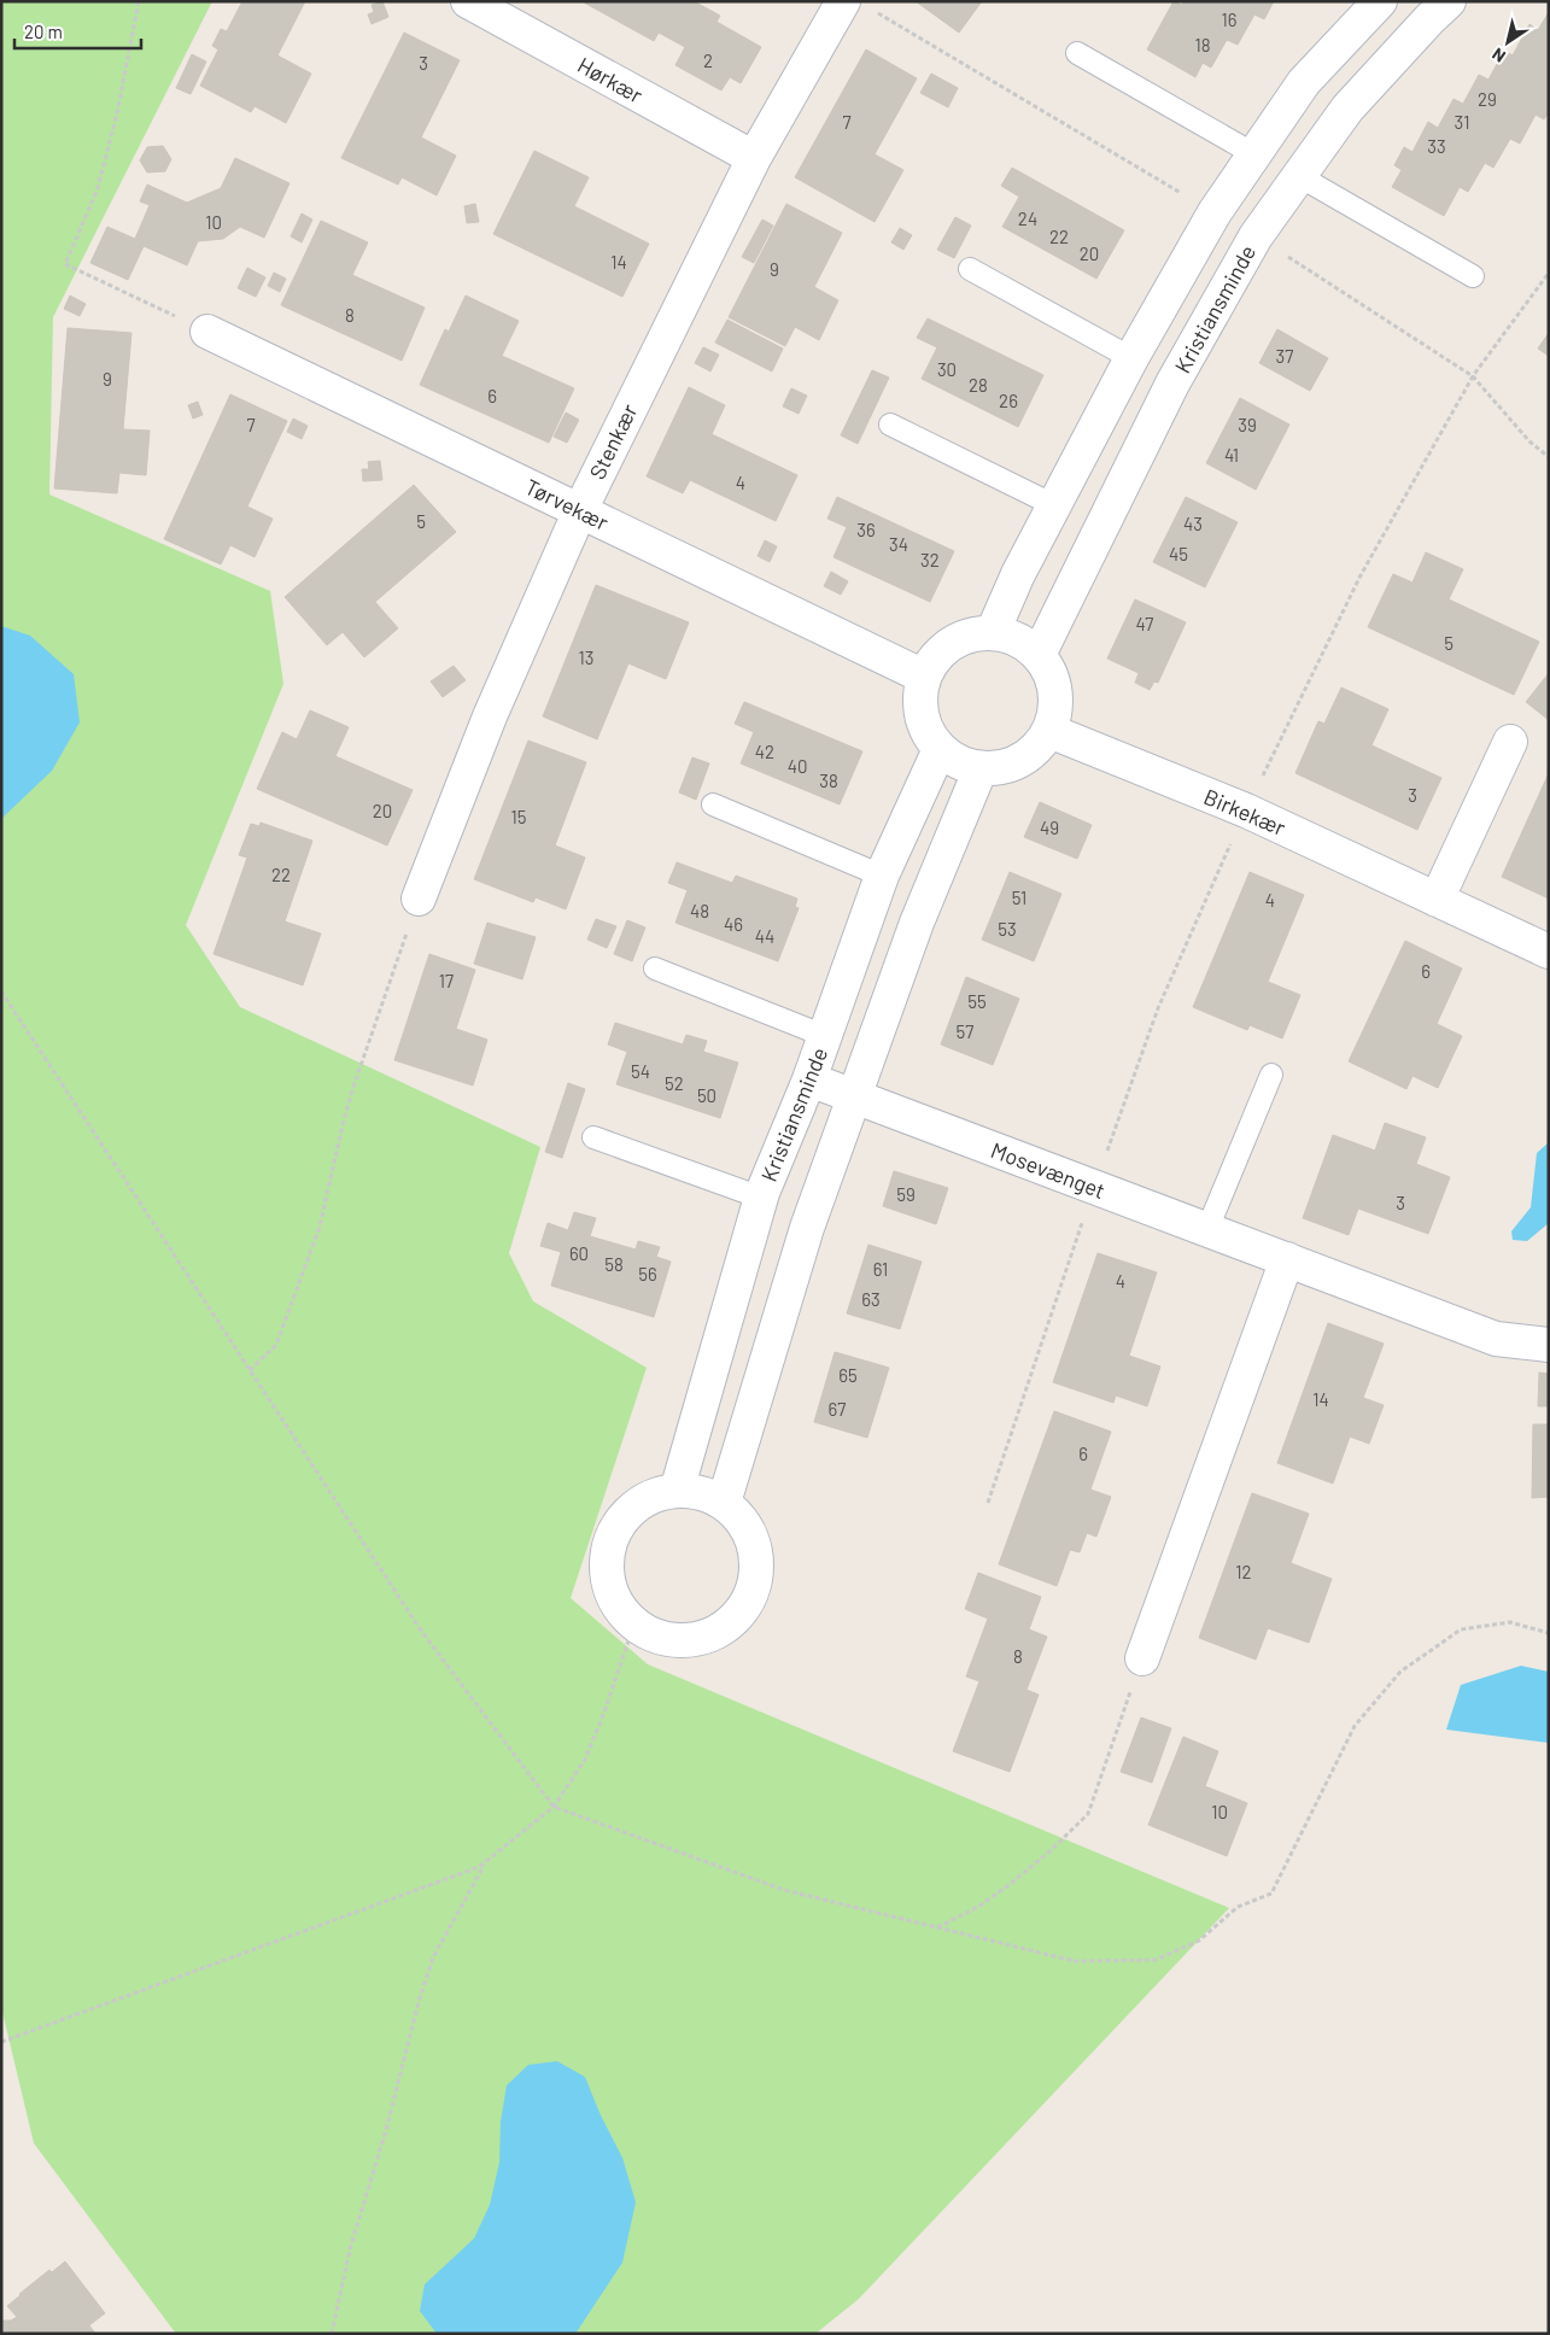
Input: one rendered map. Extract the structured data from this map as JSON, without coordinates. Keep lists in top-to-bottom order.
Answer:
{
  "streets": {
    "street": [
      "Hørkær",
      "Kristiansminde",
      "Stenkær",
      "Tørvekær",
      "Birkekær",
      "Mosevænget"
    ]
  },
  "crossings": [
    ["Hørkær", "Stenkær"],
    ["Kristiansminde", "Tørvekær"],
    ["Kristiansminde", "Birkekær"],
    ["Kristiansminde", "Mosevænget"],
    ["Stenkær", "Tørvekær"],
    ["Tørvekær", "Birkekær"]
  ],
  "house_numbers": [
    "16",
    "18",
    "2",
    "3",
    "29",
    "7",
    "31",
    "33",
    "24",
    "10",
    "22",
    "20",
    "14",
    "9",
    "8",
    "37",
    "30",
    "9",
    "28",
    "6",
    "26",
    "7",
    "39",
    "41",
    "4",
    "5",
    "43",
    "36",
    "34",
    "45",
    "32",
    "47",
    "5",
    "13",
    "42",
    "40",
    "38",
    "3",
    "20",
    "15",
    "49",
    "22",
    "51",
    "4",
    "48",
    "46",
    "53",
    "44",
    "6",
    "17",
    "55",
    "57",
    "54",
    "52",
    "50",
    "59",
    "3",
    "60",
    "58",
    "61",
    "56",
    "4",
    "63",
    "65",
    "14",
    "67",
    "6",
    "12",
    "8",
    "10"
  ],
  "scale_bar": "20 m",
  "north": "bottom left"
}
